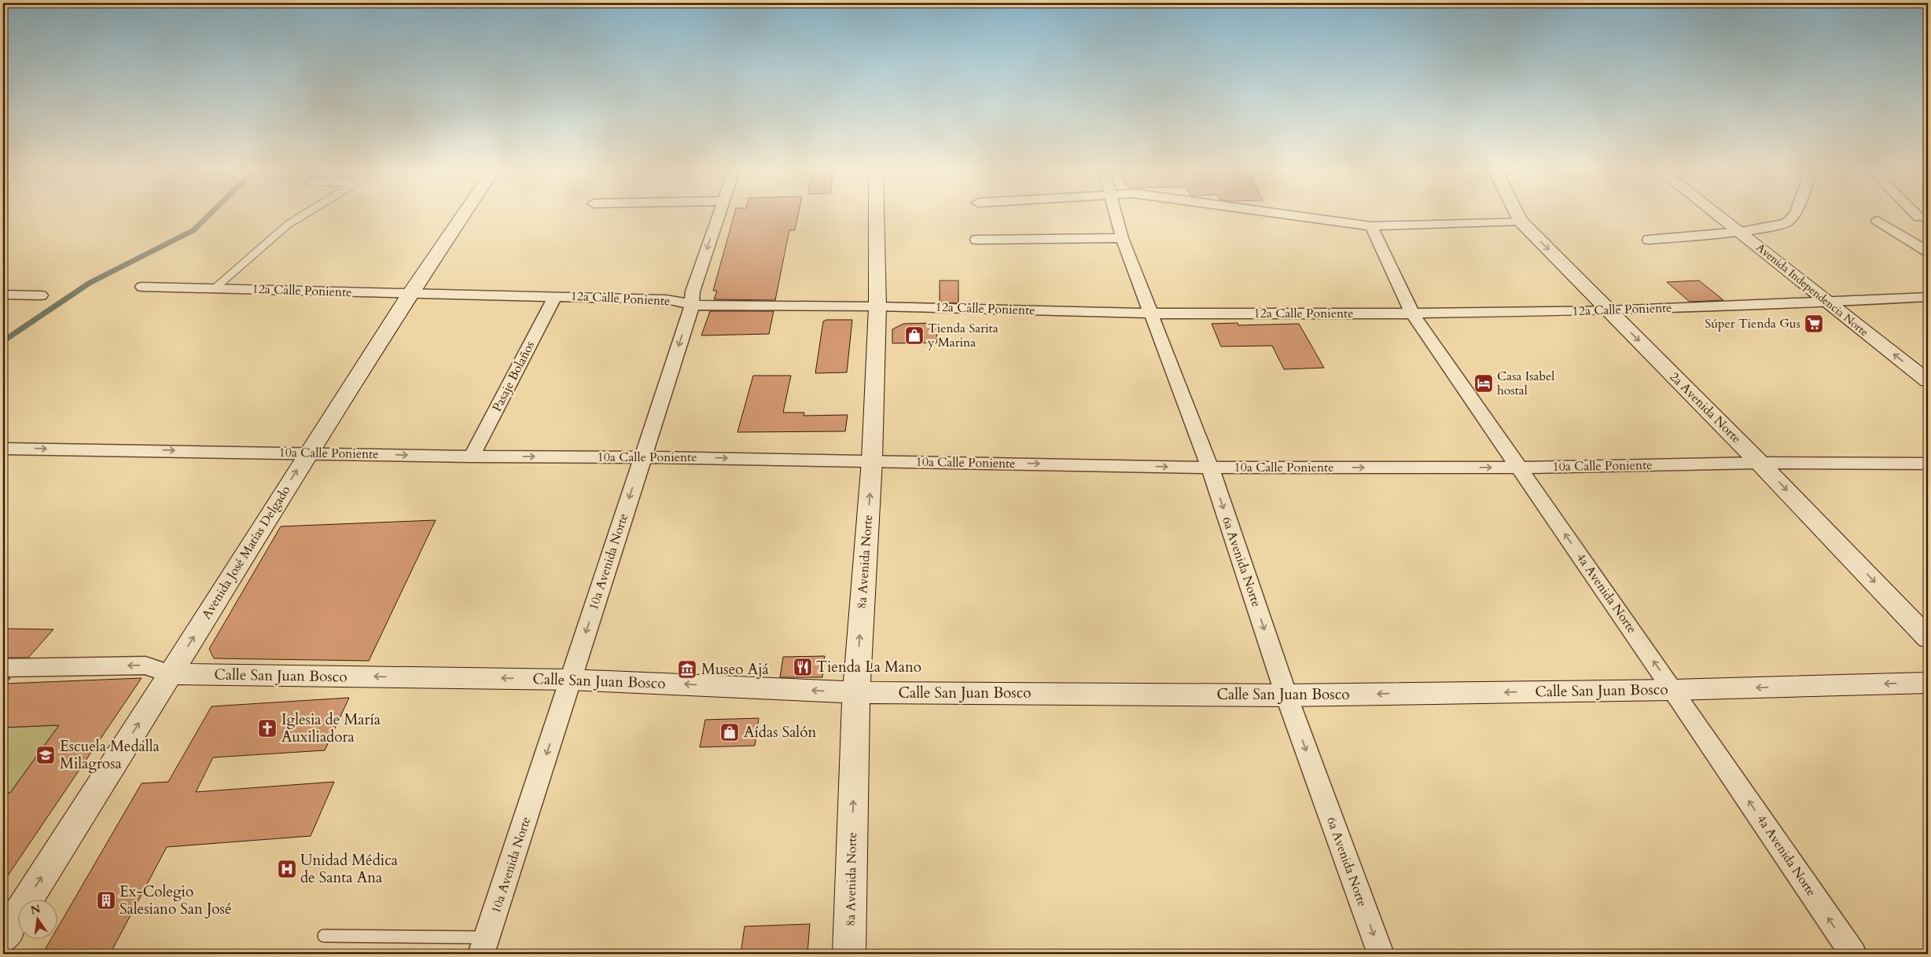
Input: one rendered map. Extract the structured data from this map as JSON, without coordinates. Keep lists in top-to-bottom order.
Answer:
{
  "streets": {
    "street": [
      "Avenida Independencia Norte",
      "12a Calle Poniente",
      "Pasaje Bolaños",
      "2a Avenida Norte",
      "10a Calle Poniente",
      "Avenida José Matías Delgado",
      "10a Avenida Norte",
      "8a Avenida Norte",
      "6a Avenida Norte",
      "4a Avenida Norte",
      "Calle San Juan Bosco"
    ]
  },
  "crossings": [
    ["Avenida Independencia Norte", "12a Calle Poniente"],
    ["12a Calle Poniente", "Pasaje Bolaños"],
    ["12a Calle Poniente", "2a Avenida Norte"],
    ["12a Calle Poniente", "Avenida José Matías Delgado"],
    ["12a Calle Poniente", "10a Avenida Norte"],
    ["12a Calle Poniente", "8a Avenida Norte"],
    ["12a Calle Poniente", "6a Avenida Norte"],
    ["12a Calle Poniente", "4a Avenida Norte"],
    ["Pasaje Bolaños", "10a Calle Poniente"],
    ["2a Avenida Norte", "10a Calle Poniente"],
    ["10a Calle Poniente", "Avenida José Matías Delgado"],
    ["10a Calle Poniente", "10a Avenida Norte"],
    ["10a Calle Poniente", "8a Avenida Norte"],
    ["10a Calle Poniente", "6a Avenida Norte"],
    ["10a Calle Poniente", "4a Avenida Norte"],
    ["Avenida José Matías Delgado", "Calle San Juan Bosco"],
    ["10a Avenida Norte", "Calle San Juan Bosco"],
    ["8a Avenida Norte", "Calle San Juan Bosco"],
    ["6a Avenida Norte", "Calle San Juan Bosco"],
    ["4a Avenida Norte", "Calle San Juan Bosco"]
  ],
  "one_way": [
    "2a Avenida Norte",
    "10a Calle Poniente",
    "Avenida José Matías Delgado",
    "10a Avenida Norte",
    "8a Avenida Norte",
    "6a Avenida Norte",
    "4a Avenida Norte",
    "Calle San Juan Bosco"
  ],
  "places": {
    "supermarket": ["Súper Tienda Gus"],
    "shop": ["Tienda Sarita y Marina", "Aídas Salón"],
    "hotel": ["Casa Isabel hostal"],
    "restaurant": ["Tienda La Mano"],
    "museum": ["Museo Ajá"],
    "church": ["Iglesia de María Auxiliadora"],
    "school or university": ["Escuela Medalla Milagrosa"],
    "hospital": ["Unidad Médica de Santa Ana"],
    "building": ["Ex-Colegio Salesiano San José"]
  },
  "north": "top"
}
